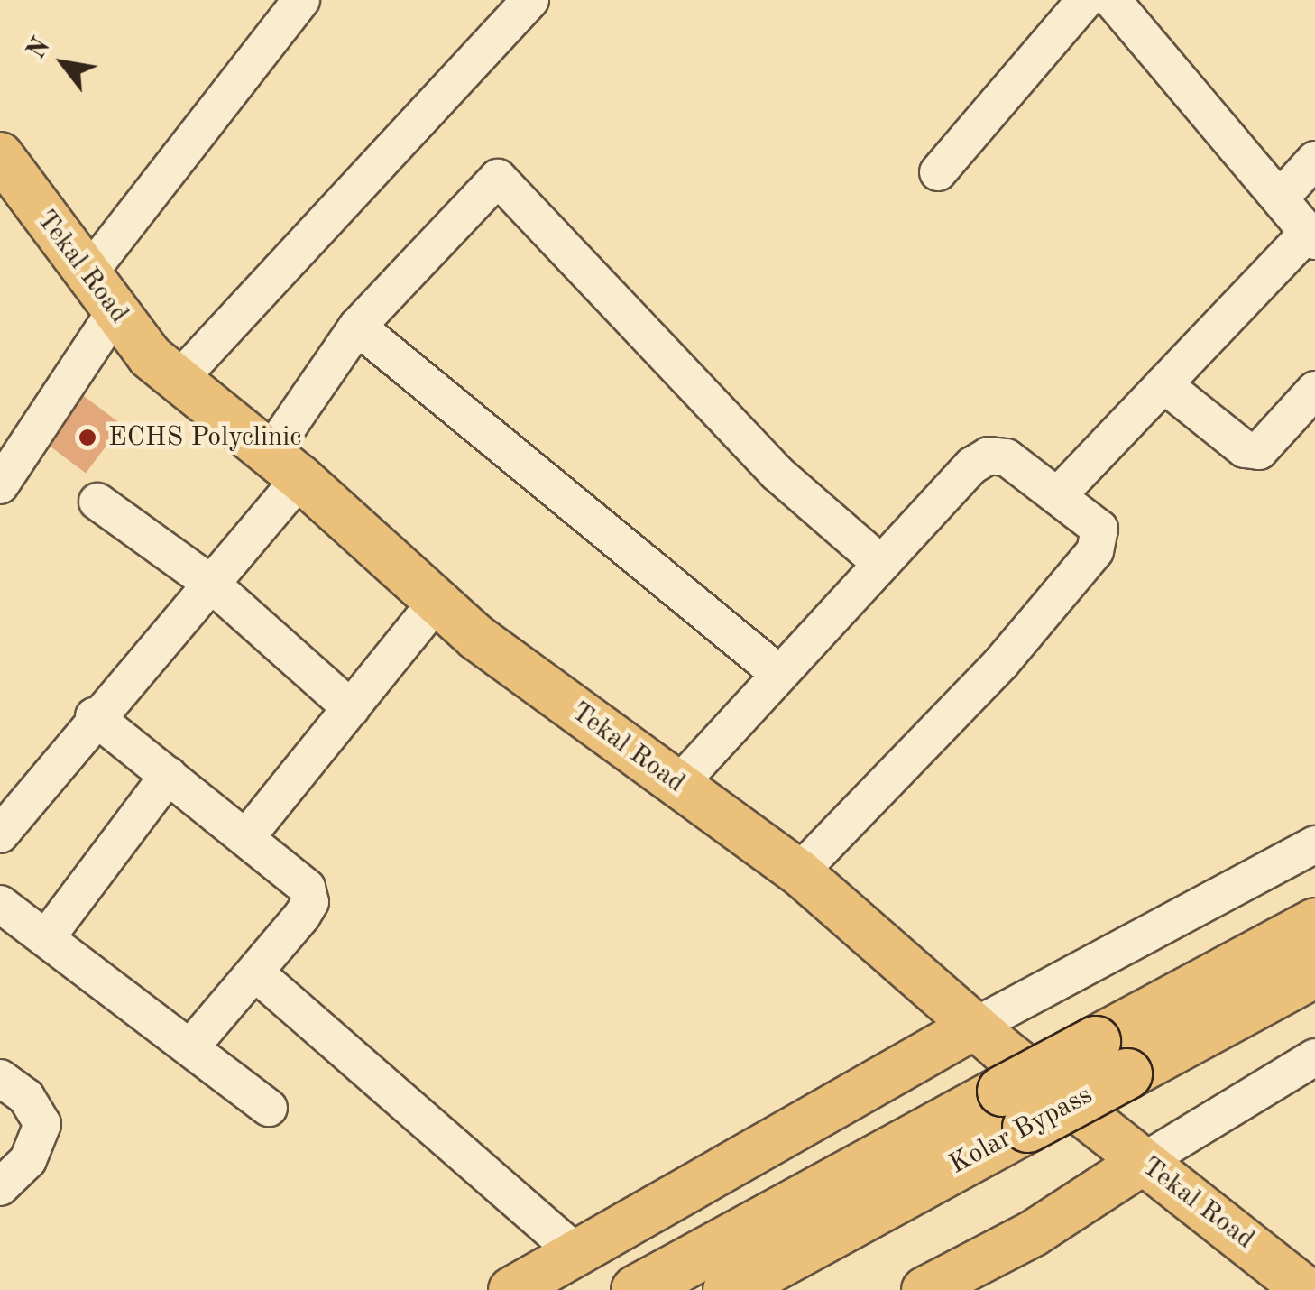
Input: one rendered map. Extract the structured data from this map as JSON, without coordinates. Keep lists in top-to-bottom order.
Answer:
{
  "streets": {
    "highway": ["Kolar Bypass"],
    "main road": ["Tekal Road"]
  },
  "places": ["ECHS Polyclinic"],
  "north": "top left"
}
